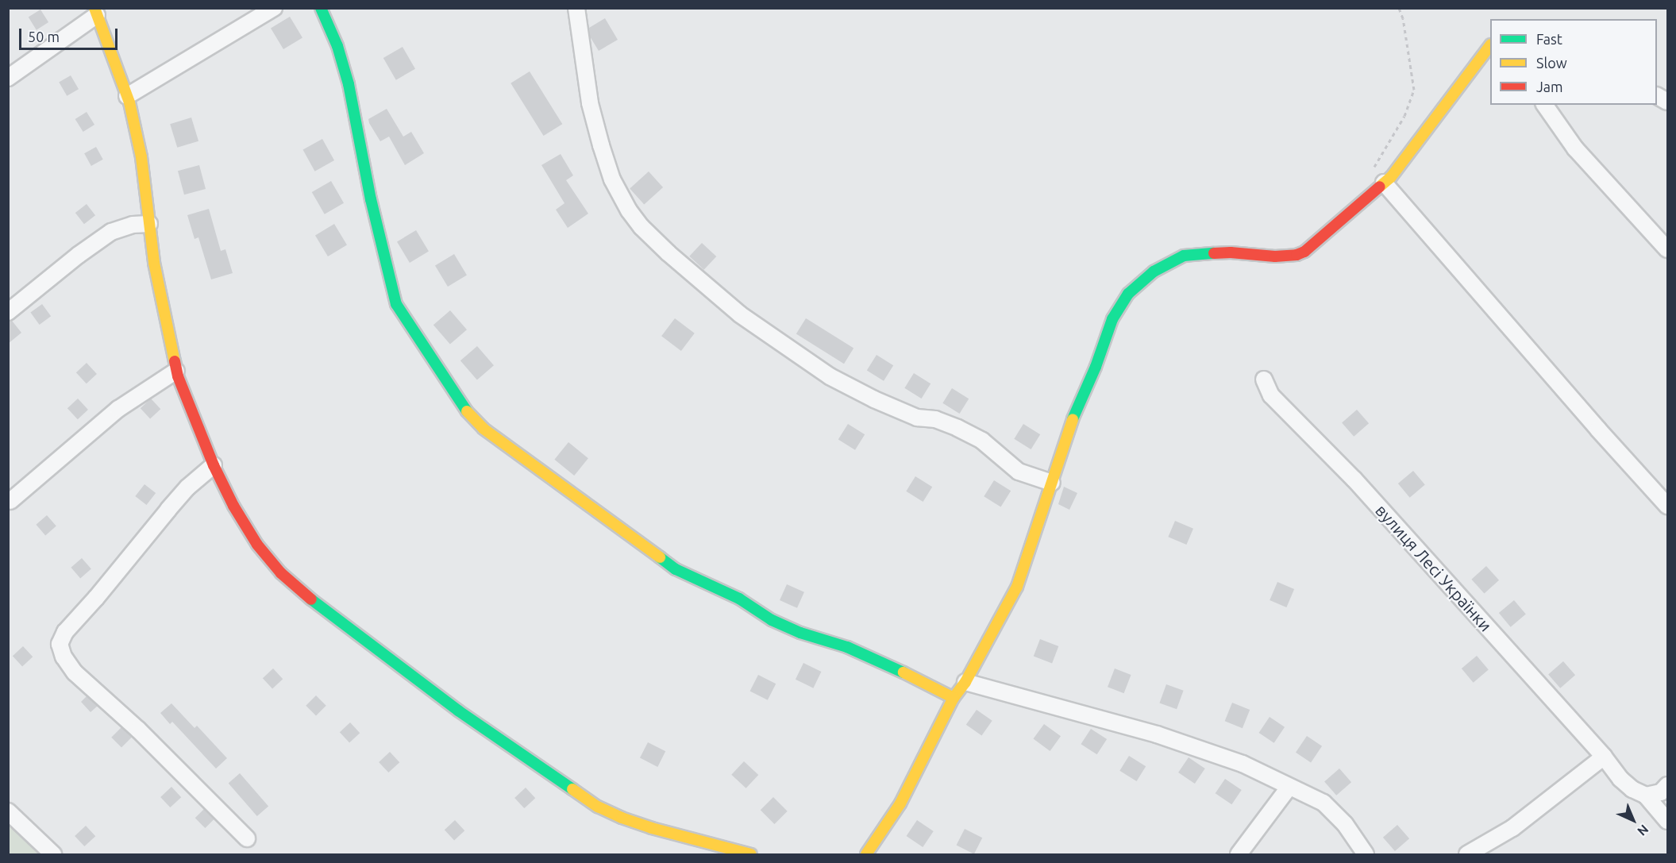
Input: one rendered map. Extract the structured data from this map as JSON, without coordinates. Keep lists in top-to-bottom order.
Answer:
{
  "streets": {
    "street": ["вулиця Лесі Українки"]
  },
  "legend": ["Fast", "Slow", "Jam"],
  "scale_bar": "50 m",
  "north": "bottom right"
}
